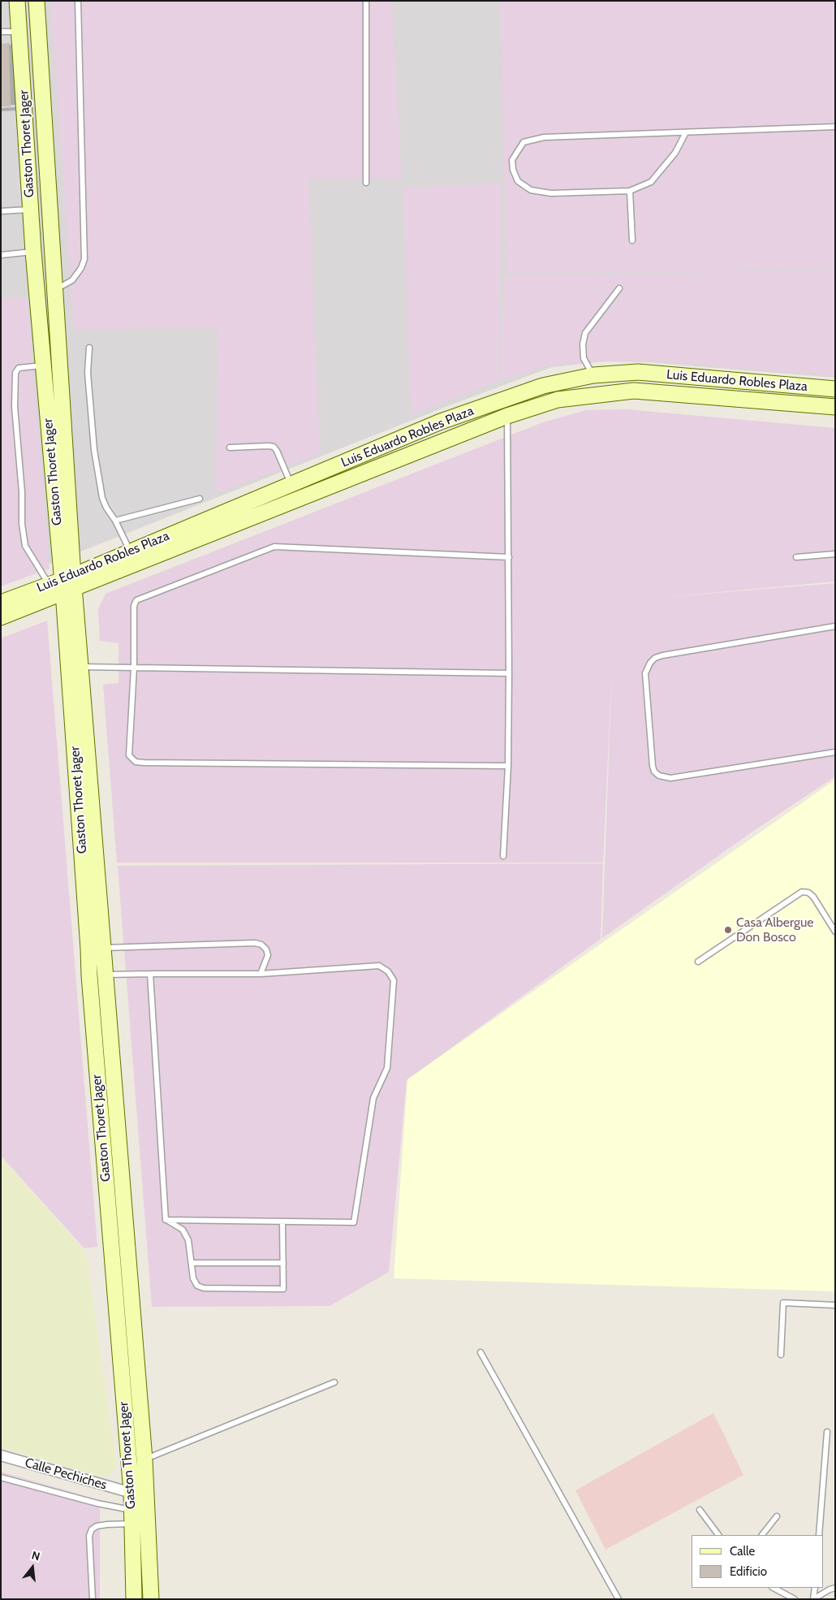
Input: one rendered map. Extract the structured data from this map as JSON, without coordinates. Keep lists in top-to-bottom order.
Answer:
{
  "streets": {
    "street": ["Gaston Thoret Jager", "Luis Eduardo Robles Plaza", "Calle Pechiches"]
  },
  "crossings": [
    ["Gaston Thoret Jager", "Luis Eduardo Robles Plaza"],
    ["Gaston Thoret Jager", "Calle Pechiches"]
  ],
  "places": ["Casa Albergue Don Bosco"],
  "legend": ["Calle", "Edificio"],
  "north": "top"
}
